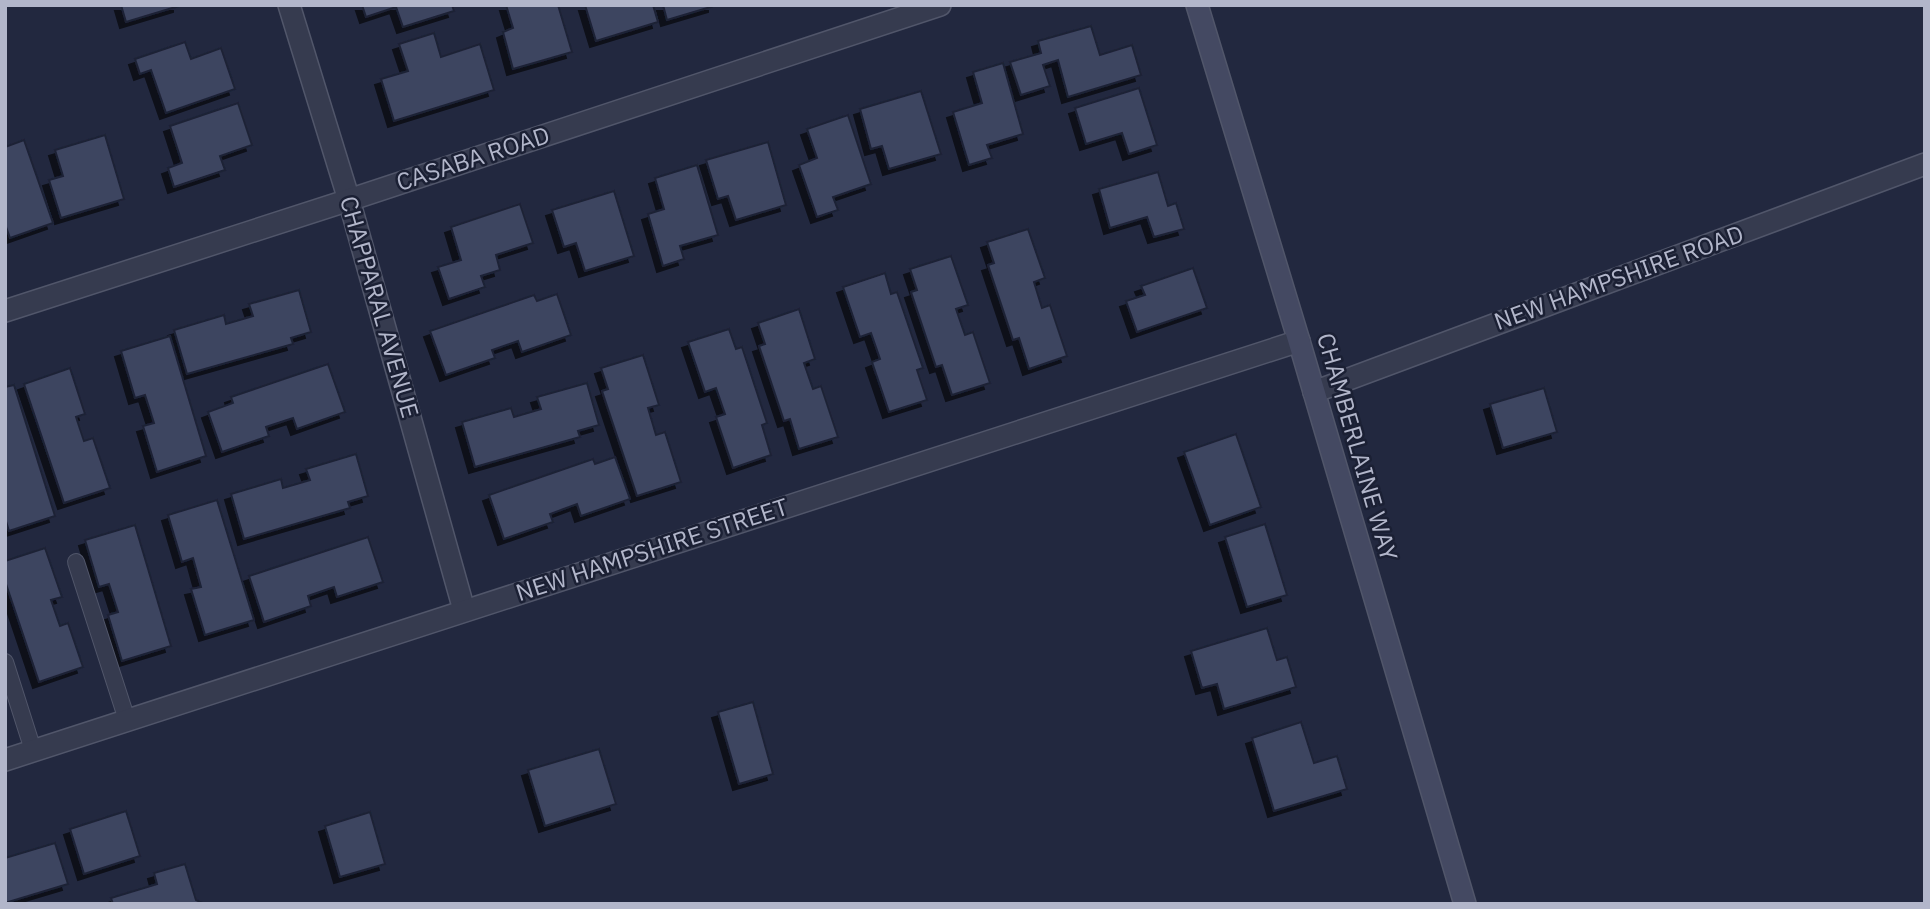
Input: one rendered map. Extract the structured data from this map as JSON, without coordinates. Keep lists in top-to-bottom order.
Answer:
{
  "streets": {
    "main road": ["CHAMBERLAINE WAY"],
    "street": [
      "CASABA ROAD",
      "NEW HAMPSHIRE ROAD",
      "CHAPPARAL AVENUE",
      "NEW HAMPSHIRE STREET"
    ]
  },
  "crossings": [
    ["CASABA ROAD", "CHAPPARAL AVENUE"],
    ["NEW HAMPSHIRE ROAD", "CHAMBERLAINE WAY"],
    ["CHAPPARAL AVENUE", "NEW HAMPSHIRE STREET"],
    ["CHAMBERLAINE WAY", "NEW HAMPSHIRE STREET"]
  ]
}
